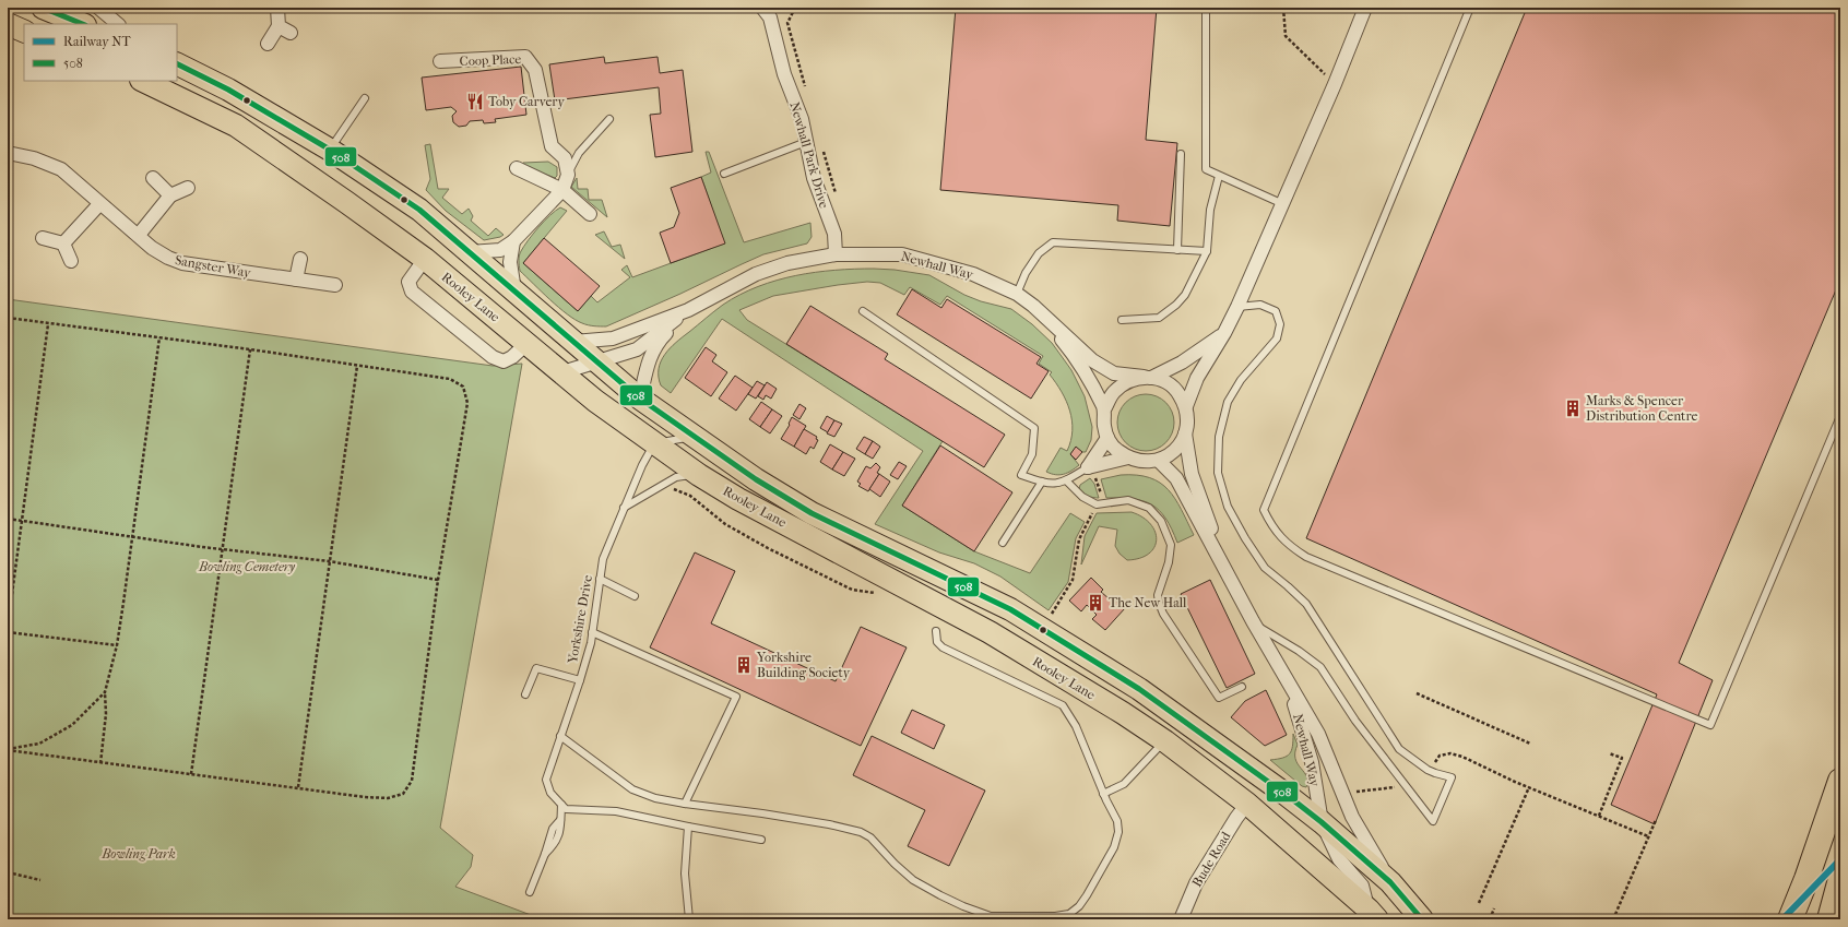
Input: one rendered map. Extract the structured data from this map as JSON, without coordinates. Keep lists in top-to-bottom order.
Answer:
{
  "streets": {
    "highway": ["Rooley Lane"],
    "street": [
      "Coop Place",
      "Newhall Park Drive",
      "Newhall Way",
      "Sangster Way",
      "Bude Road"
    ],
    "lane": ["Yorkshire Drive"]
  },
  "crossings": [
    ["Newhall Park Drive", "Newhall Way"],
    ["Newhall Way", "Rooley Lane"],
    ["Rooley Lane", "Yorkshire Drive"],
    ["Rooley Lane", "Bude Road"]
  ],
  "parks": ["Bowling Cemetery", "Bowling Park"],
  "places": {
    "restaurant": ["Toby Carvery"],
    "building": ["Marks & Spencer Distribution Centre", "The New Hall", "Yorkshire Building Society"]
  },
  "lines": ["transit line 508", "rail line NT"],
  "legend": ["Railway NT", "508"]
}
